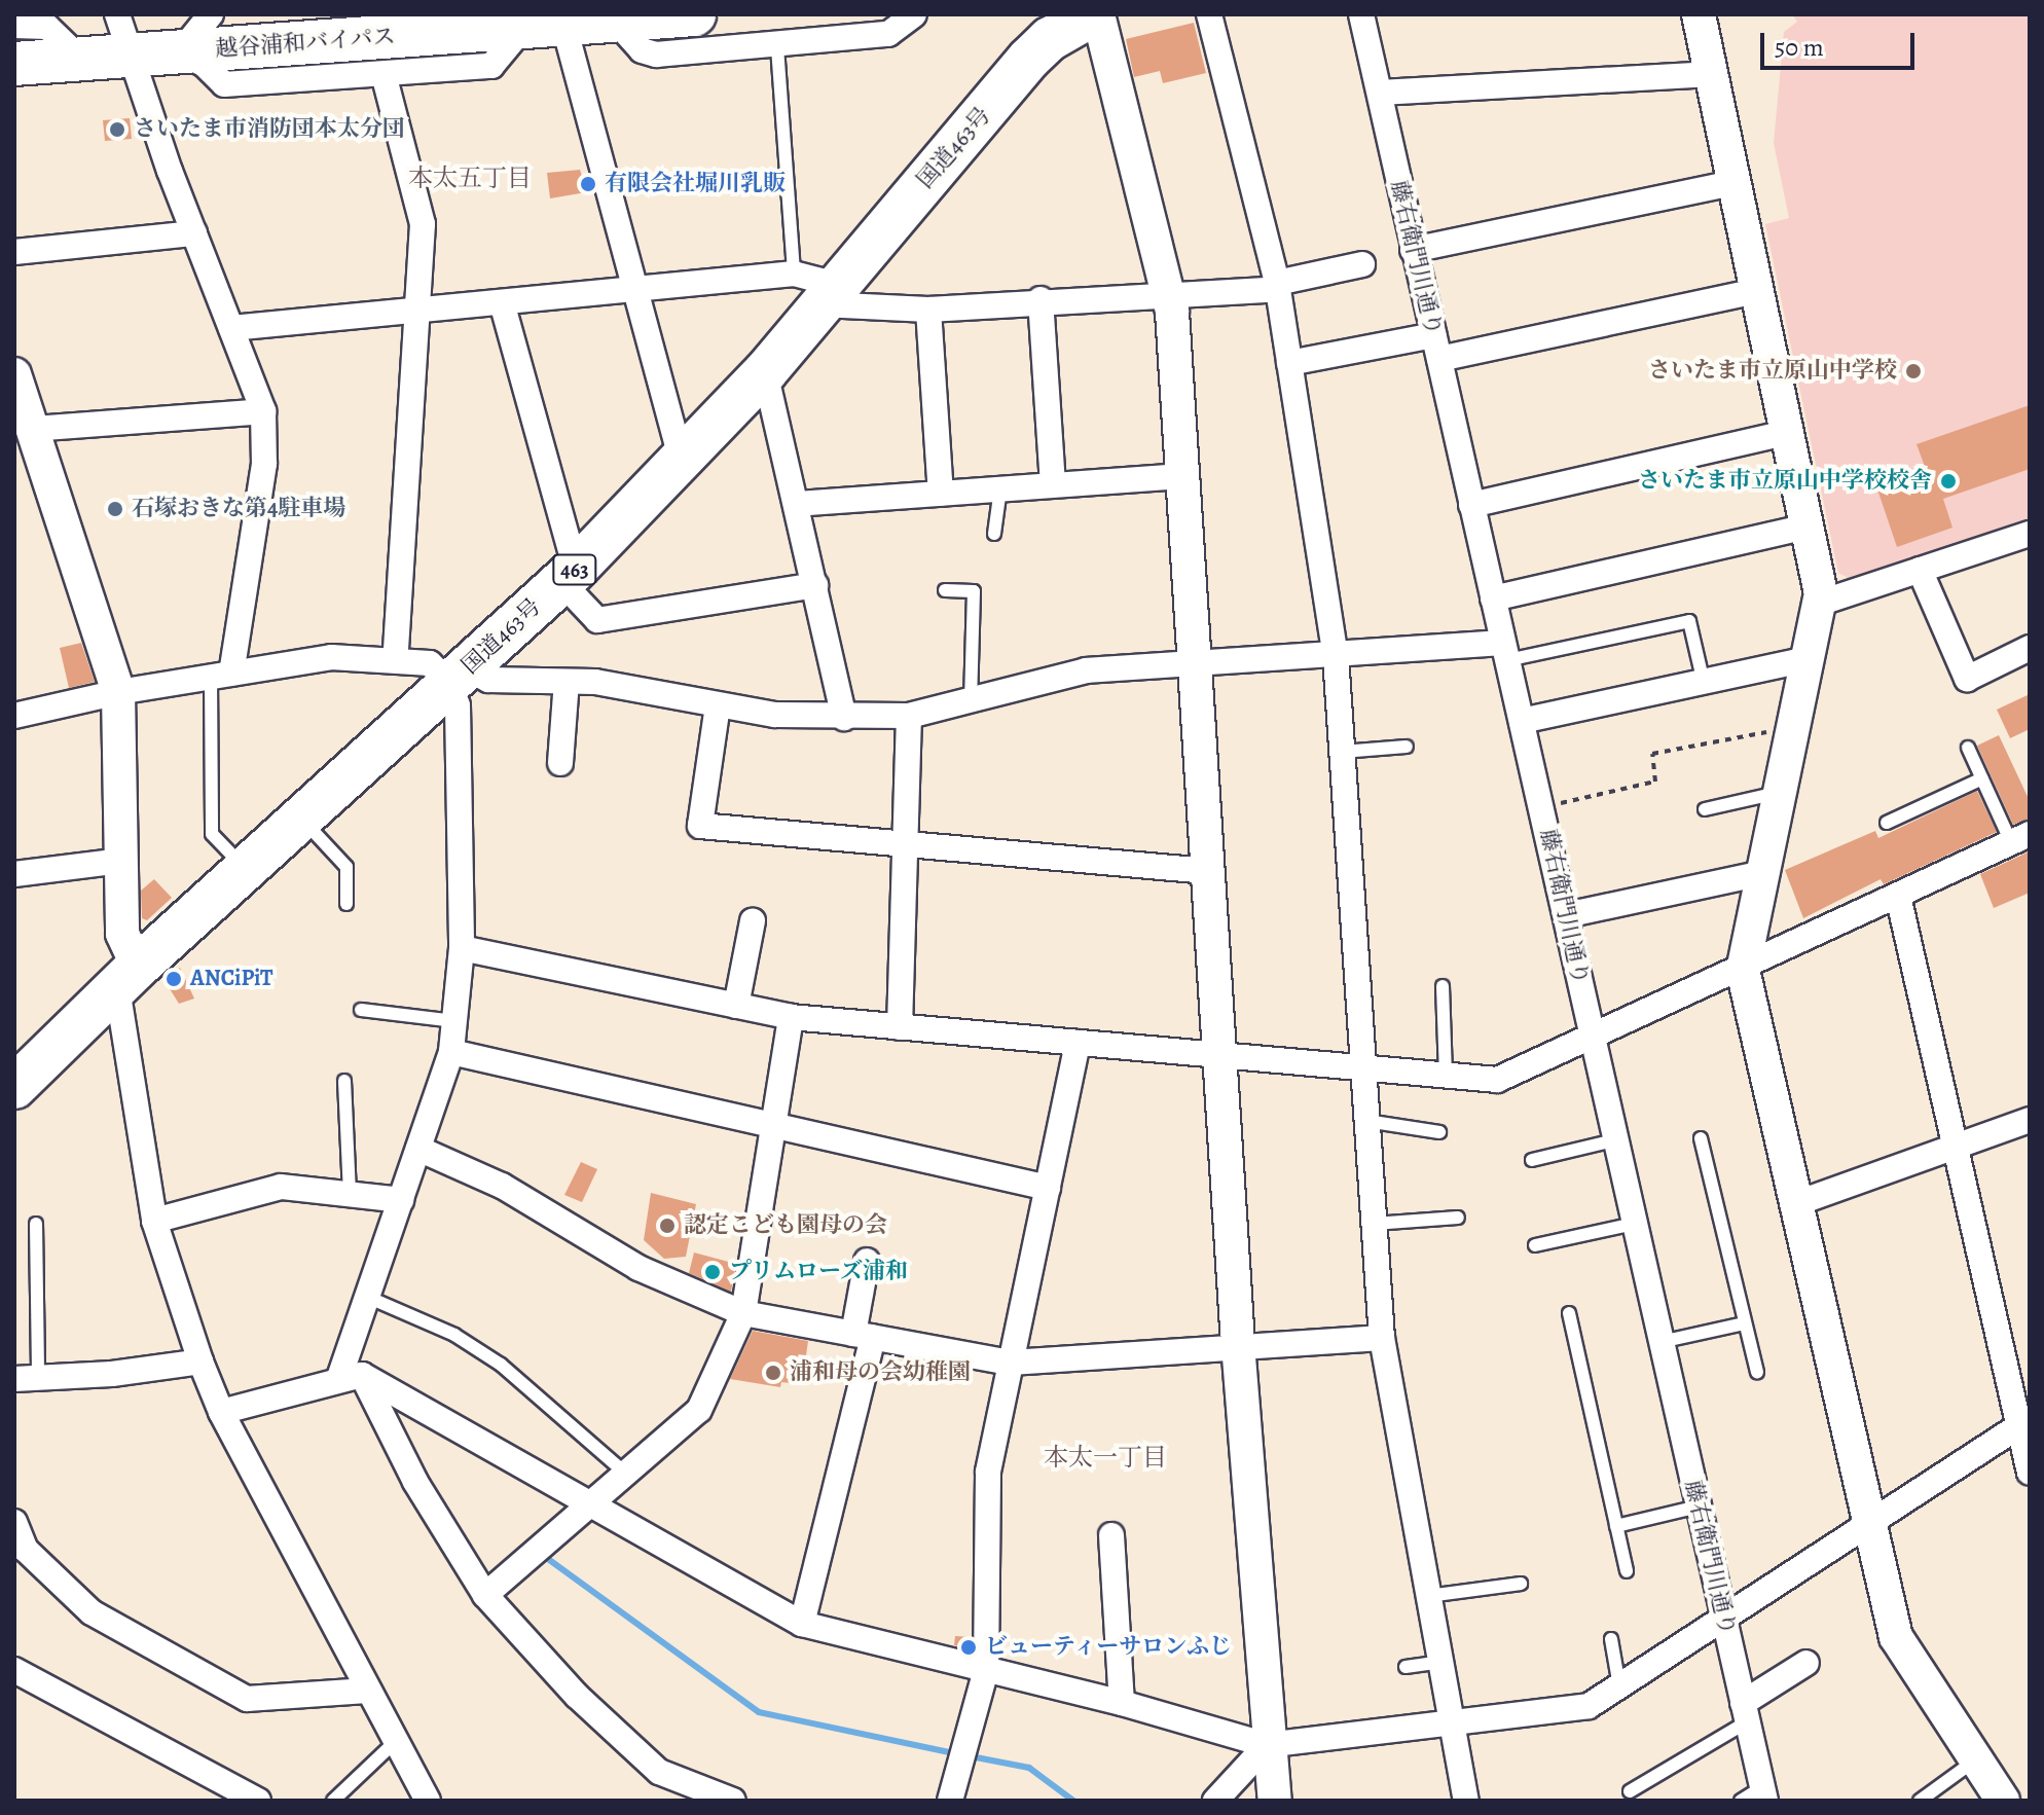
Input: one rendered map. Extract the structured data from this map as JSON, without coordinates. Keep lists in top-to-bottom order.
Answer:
{
  "streets": {
    "highway": ["越谷浦和バイパス", "国道463号", "463"],
    "street": ["藤右衛門川通り"]
  },
  "districts": ["本太五丁目", "本太一丁目"],
  "places": [
    "さいたま市消防団本太分団",
    "有限会社堀川乳販",
    "さいたま市立原山中学校",
    "さいたま市立原山中学校校舎",
    "石塚おきな第4駐車場",
    "ANCiPiT",
    "認定こども園母の会",
    "プリムローズ浦和",
    "浦和母の会幼稚園",
    "ビューティーサロンふじ"
  ],
  "scale_bar": "50 m"
}
